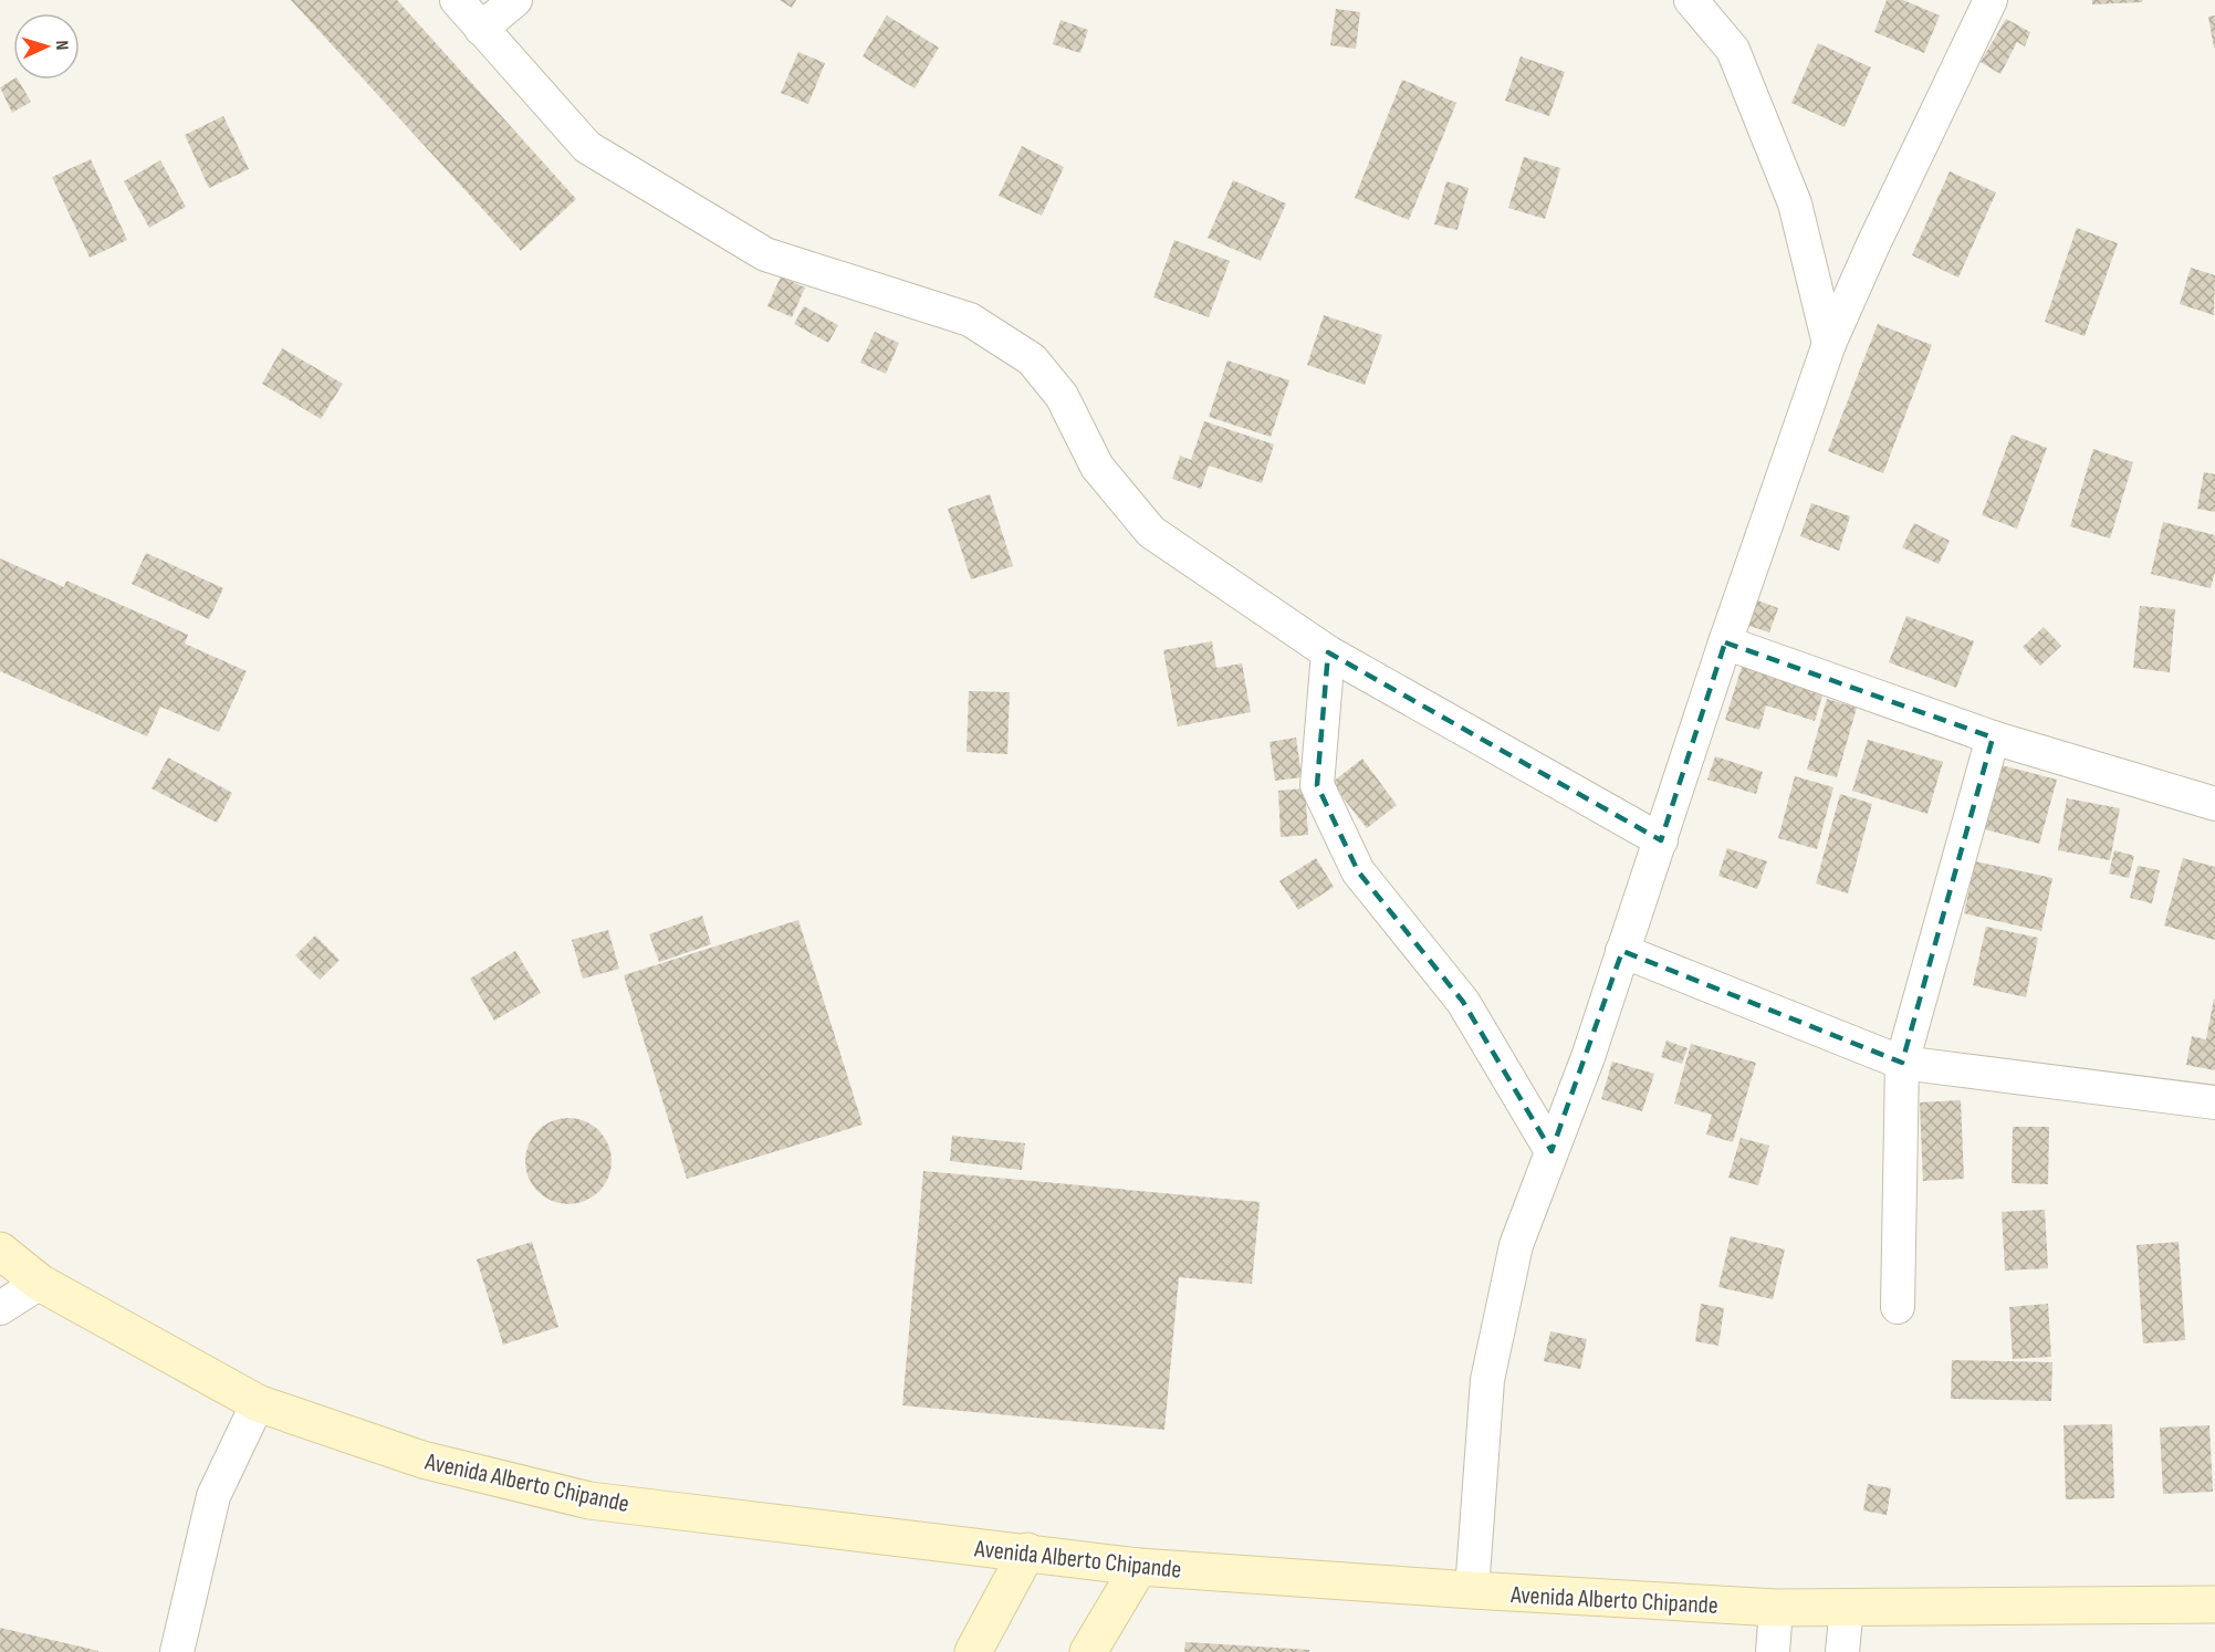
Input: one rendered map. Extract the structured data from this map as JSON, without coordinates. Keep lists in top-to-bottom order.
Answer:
{
  "streets": {
    "main road": ["Avenida Alberto Chipande"]
  },
  "north": "right"
}
